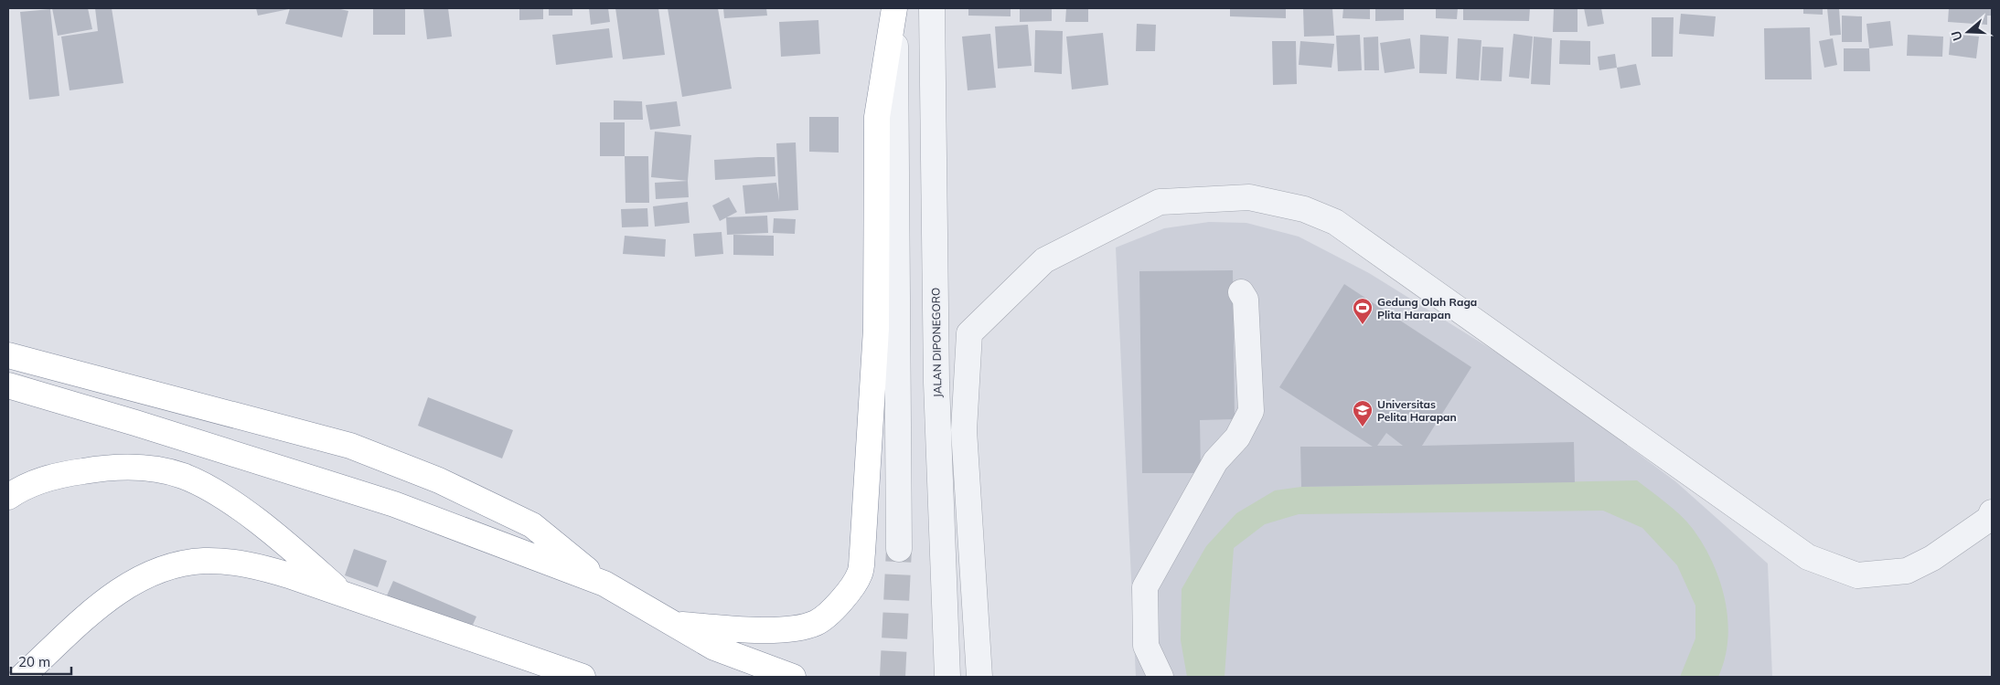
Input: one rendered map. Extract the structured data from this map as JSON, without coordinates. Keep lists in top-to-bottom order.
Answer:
{
  "streets": {
    "street": ["JALAN DIPONEGORO"]
  },
  "places": {
    "sports": ["Gedung Olah Raga Plita Harapan"],
    "school or university": ["Universitas Pelita Harapan"]
  },
  "scale_bar": "20 m",
  "north": "left"
}
